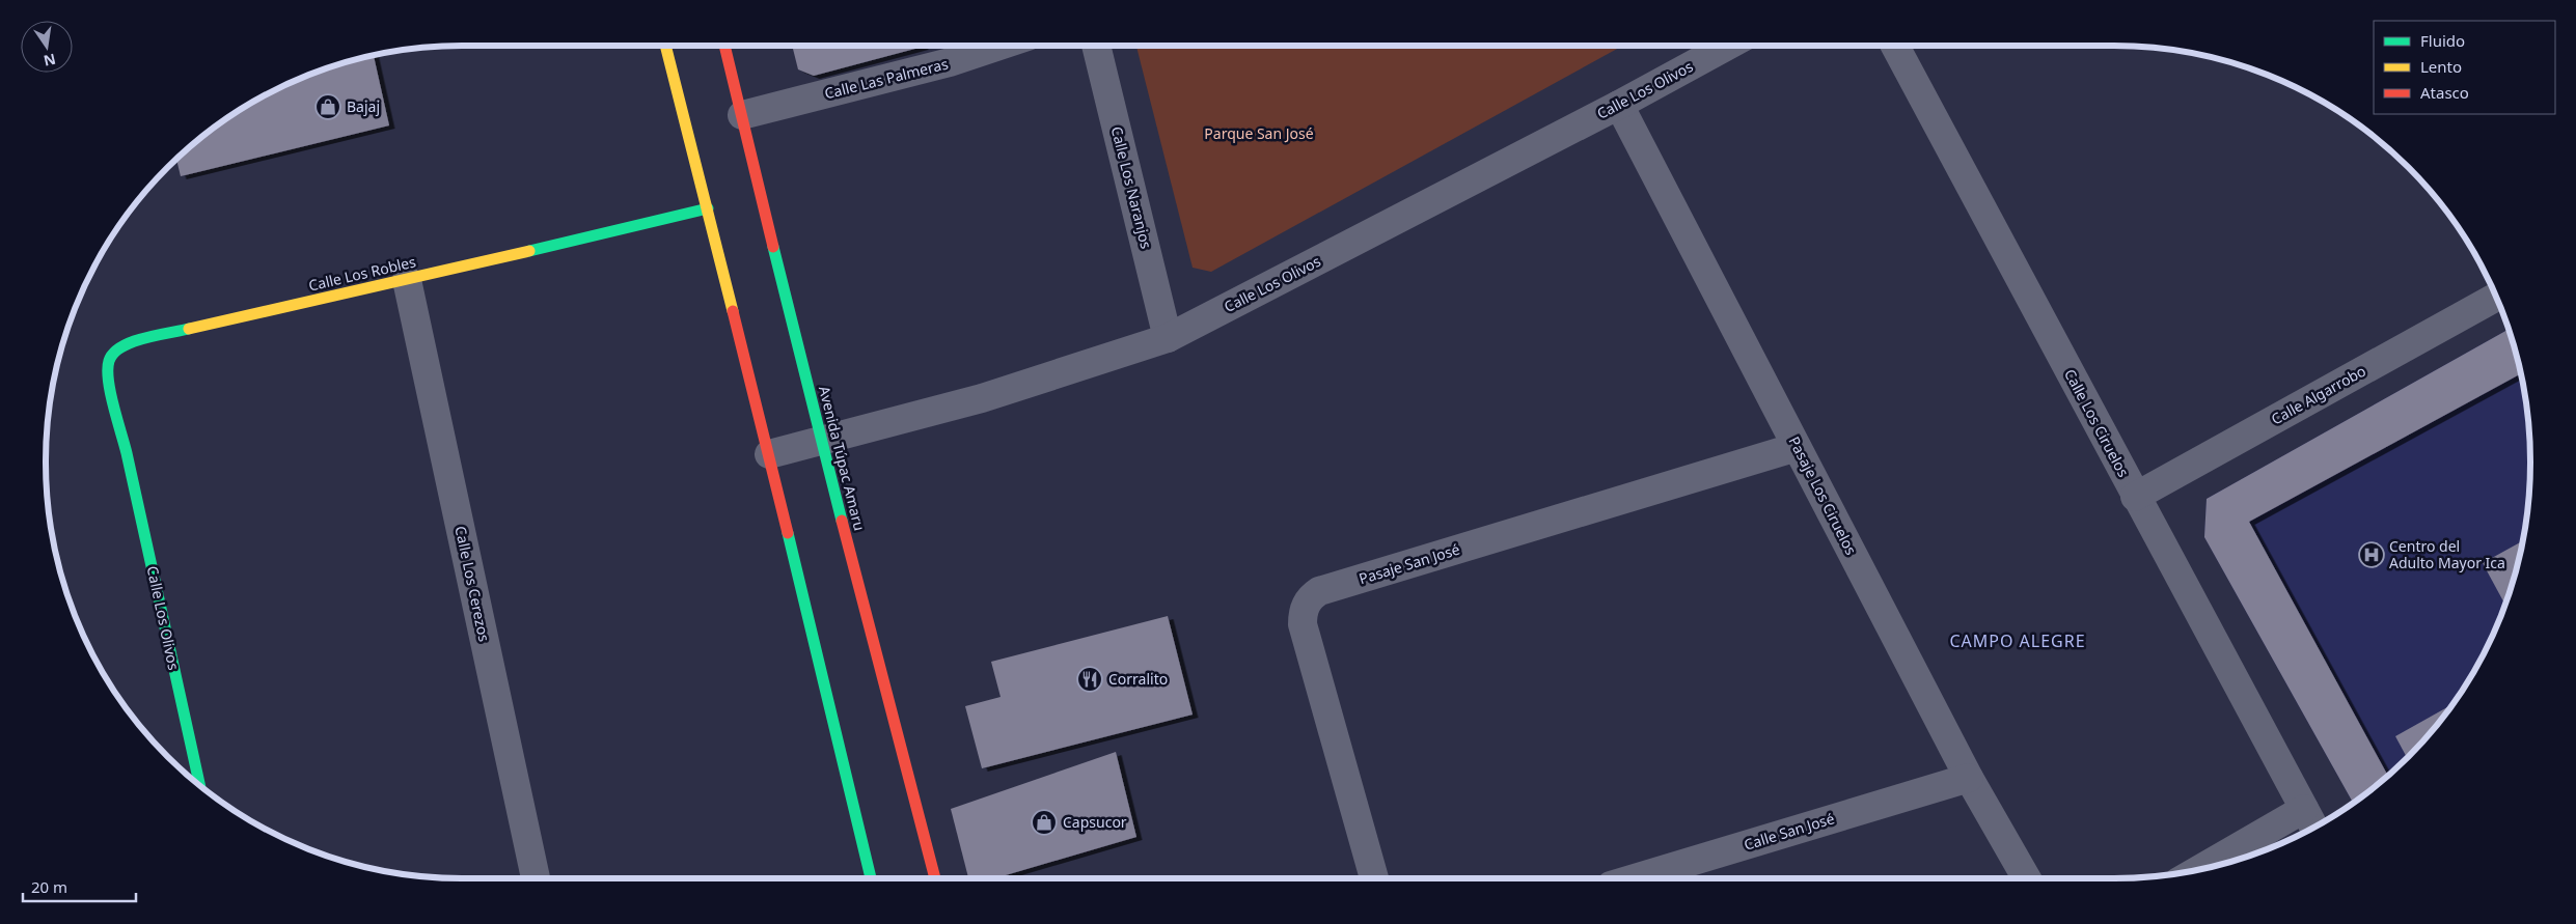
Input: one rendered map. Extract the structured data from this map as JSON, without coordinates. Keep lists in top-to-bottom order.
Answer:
{
  "streets": {
    "main road": ["Calle Los Olivos", "Calle Los Robles", "Avenida Túpac Amaru"],
    "street": [
      "Calle Las Palmeras",
      "Calle Los Naranjos",
      "Calle Algarrobo",
      "Calle Los Ciruelos",
      "Pasaje Los Ciruelos",
      "Pasaje San José",
      "Calle Los Cerezos",
      "Calle San José"
    ]
  },
  "crossings": [
    ["Calle Las Palmeras", "Avenida Túpac Amaru"],
    ["Calle Los Olivos", "Calle Los Naranjos"],
    ["Calle Los Olivos", "Calle Los Robles"],
    ["Calle Los Olivos", "Avenida Túpac Amaru"],
    ["Calle Los Olivos", "Pasaje Los Ciruelos"],
    ["Calle Los Robles", "Calle Los Cerezos"],
    ["Calle Algarrobo", "Calle Los Ciruelos"],
    ["Pasaje Los Ciruelos", "Pasaje San José"],
    ["Pasaje Los Ciruelos", "Calle San José"]
  ],
  "districts": ["CAMPO ALEGRE"],
  "parks": ["Parque San José"],
  "places": {
    "shop": ["Bajaj", "Capsucor"],
    "hospital": ["Centro del Adulto Mayor Ica"],
    "restaurant": ["Corralito"]
  },
  "legend": ["Fluido", "Lento", "Atasco"],
  "scale_bar": "20 m",
  "north": "bottom"
}
